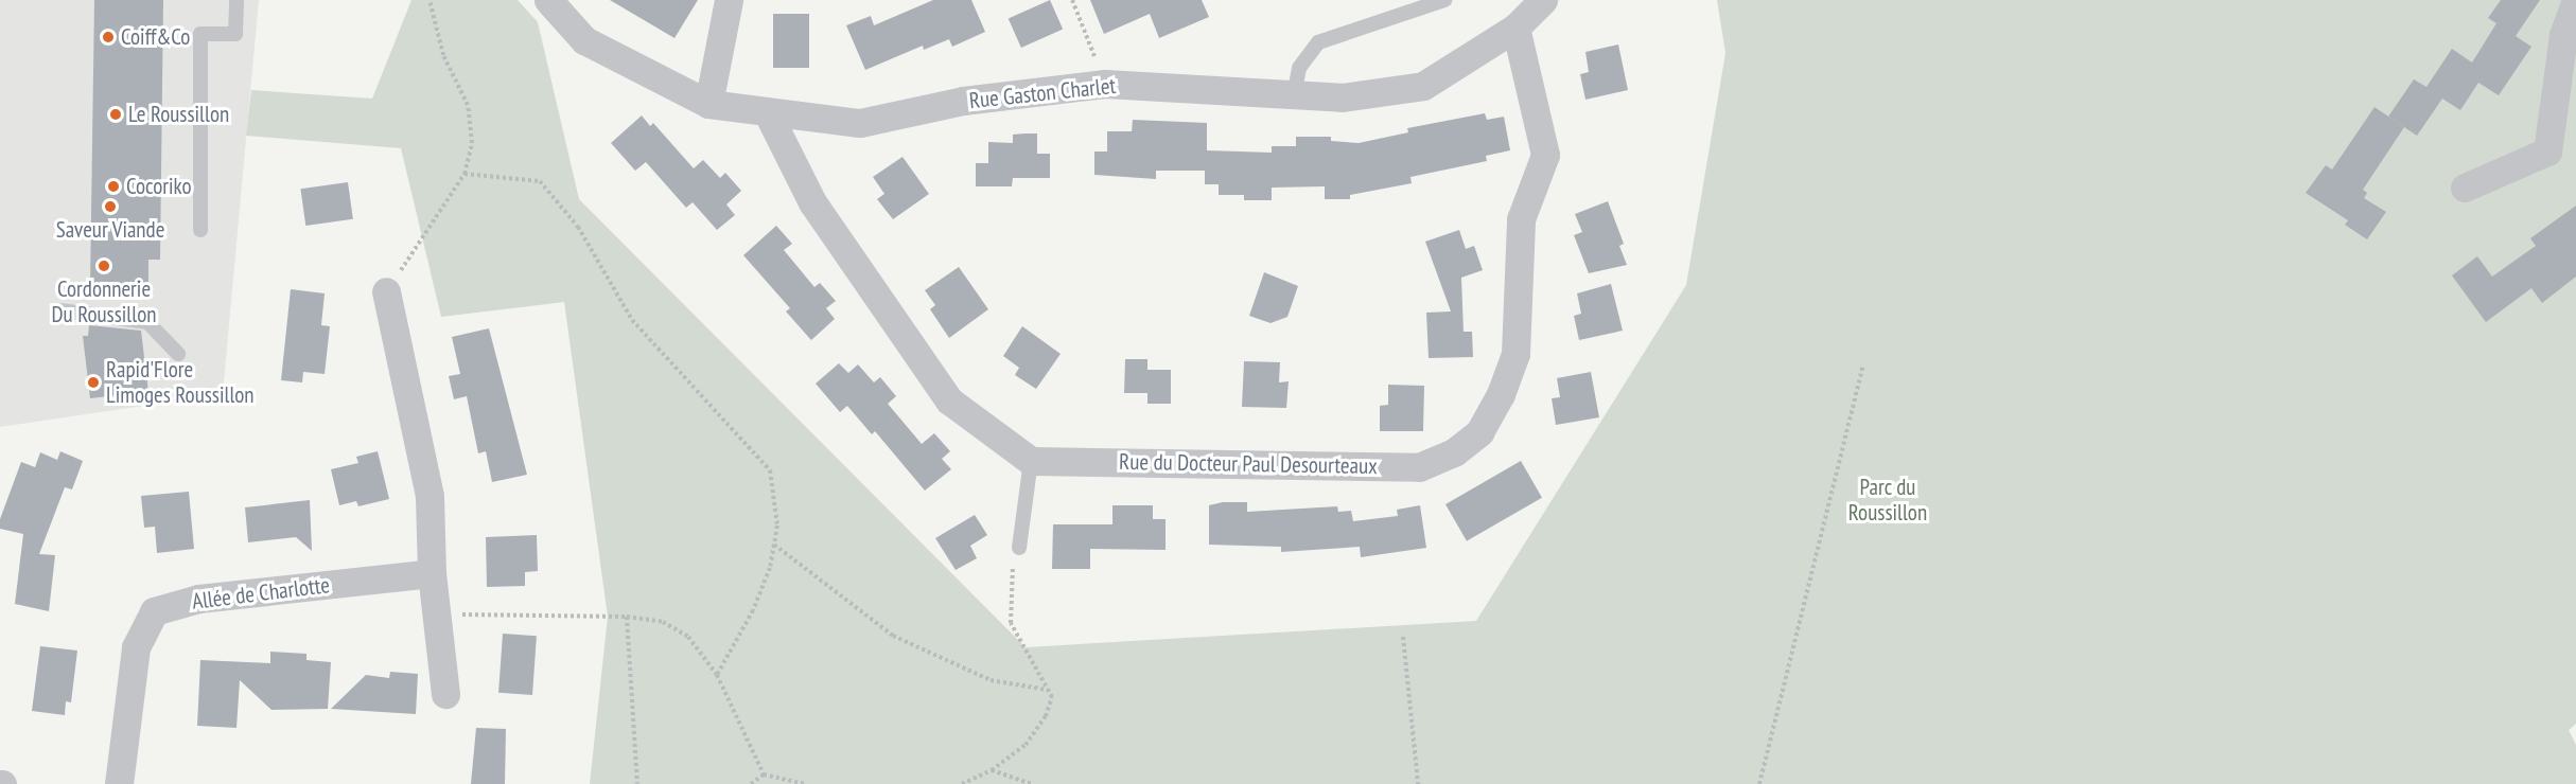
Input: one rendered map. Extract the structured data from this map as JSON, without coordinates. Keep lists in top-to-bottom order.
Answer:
{
  "streets": {
    "street": ["Rue Gaston Charlet", "Rue du Docteur Paul Desourteaux", "Allée de Charlotte"]
  },
  "crossings": [
    ["Rue Gaston Charlet", "Rue du Docteur Paul Desourteaux"]
  ],
  "parks": ["Parc du Roussillon"],
  "places": [
    "Coiff&Co",
    "Le Roussillon",
    "Cocoriko",
    "Saveur Viande",
    "Cordonnerie Du Roussillon",
    "Rapid'Flore Limoges Roussillon"
  ]
}
